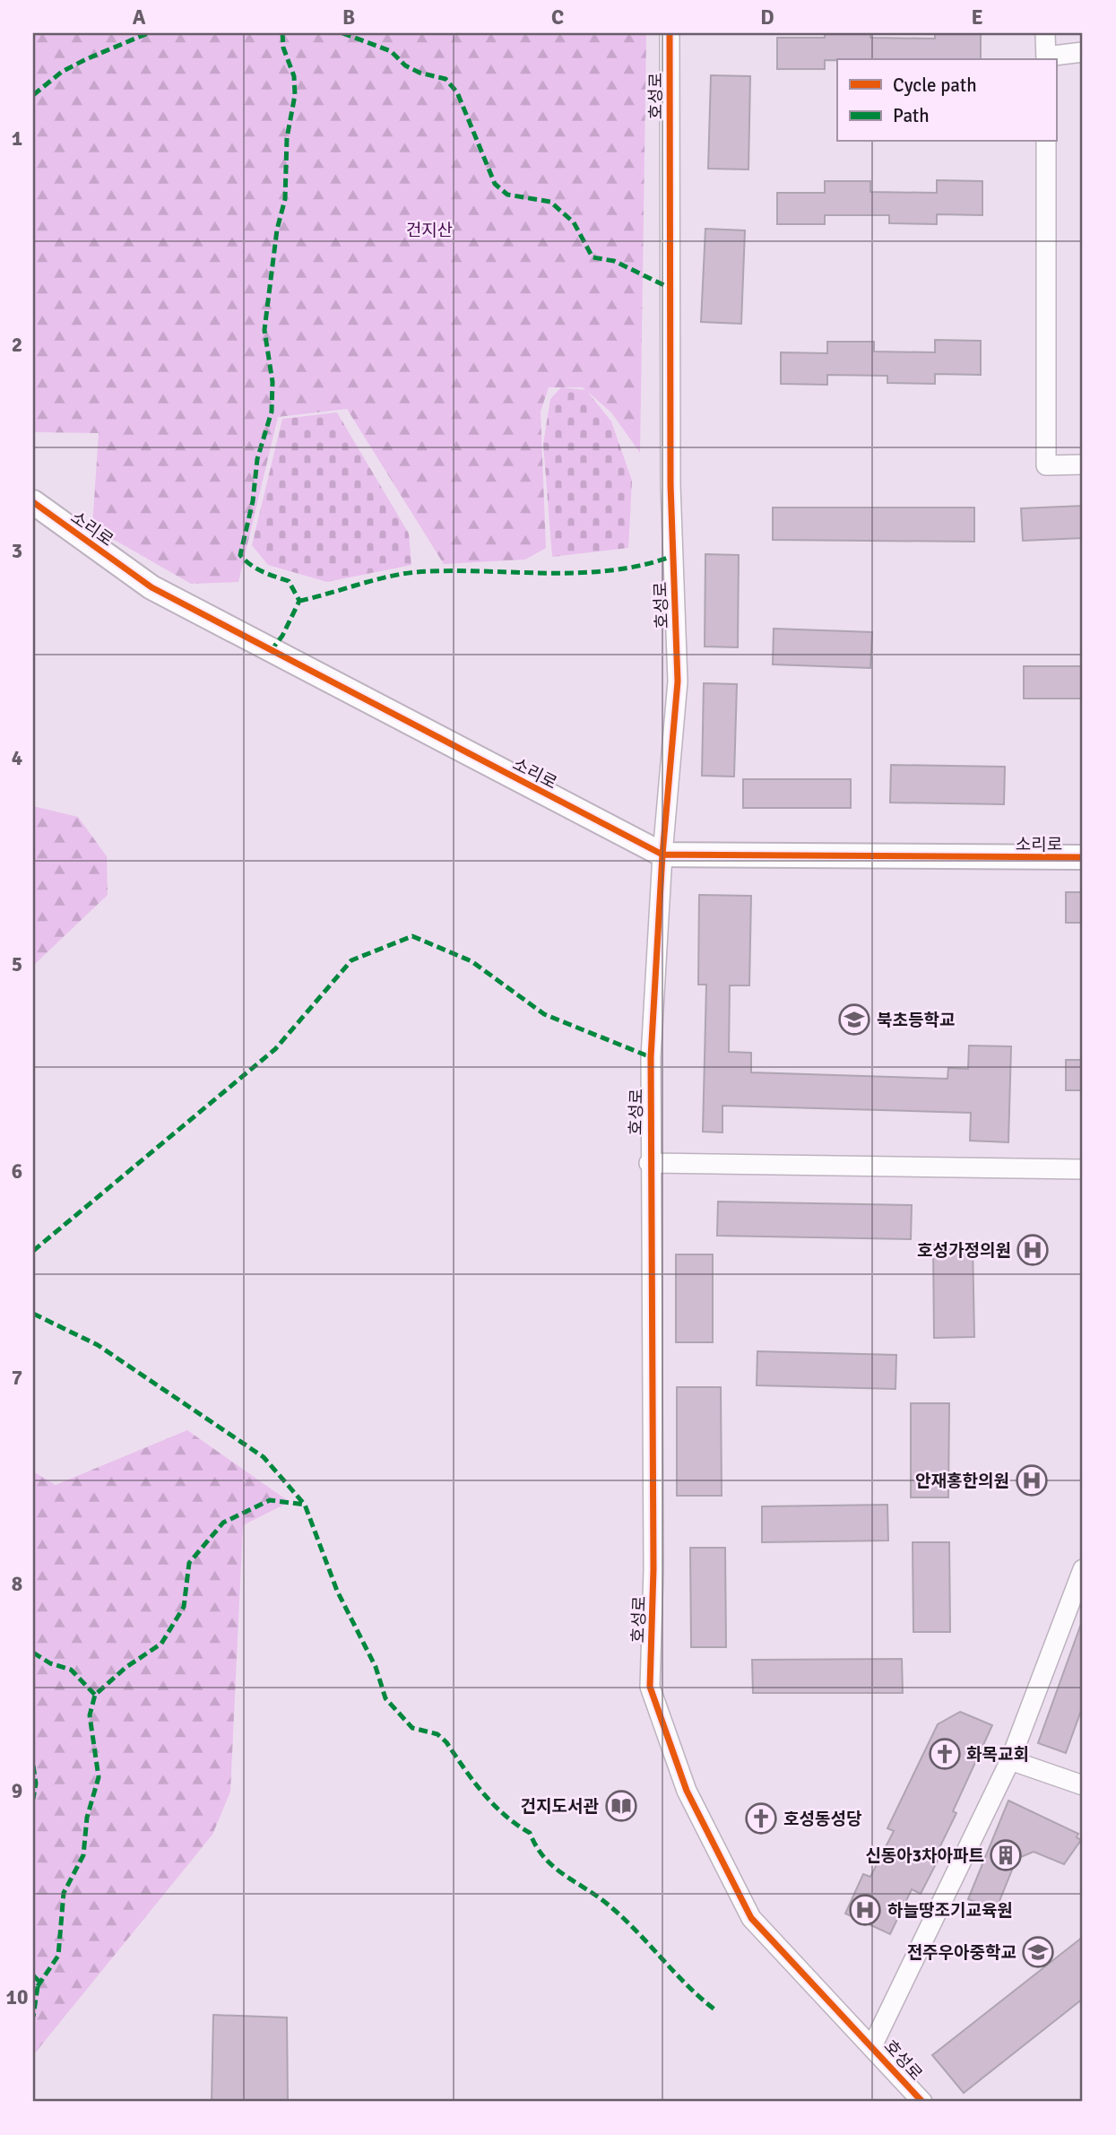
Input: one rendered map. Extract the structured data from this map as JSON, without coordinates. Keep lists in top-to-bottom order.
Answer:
{
  "streets": {
    "street": ["호성로", "소리로"]
  },
  "crossings": [
    ["호성로", "소리로"]
  ],
  "parks": ["건지산"],
  "places": {
    "school or university": ["북초등학교", "전주우아중학교"],
    "hospital": ["호성가정의원", "안재홍한의원", "하늘땅조기교육원"],
    "church": ["화목교회", "호성동성당"],
    "library": ["건지도서관"],
    "building": ["신동아3차아파트"]
  },
  "legend": ["Cycle path", "Path"],
  "grid": {
    "columns": [
      "A",
      "B",
      "C",
      "D",
      "E"
    ],
    "rows": [
      "1",
      "2",
      "3",
      "4",
      "5",
      "6",
      "7",
      "8",
      "9",
      "10"
    ]
  }
}
